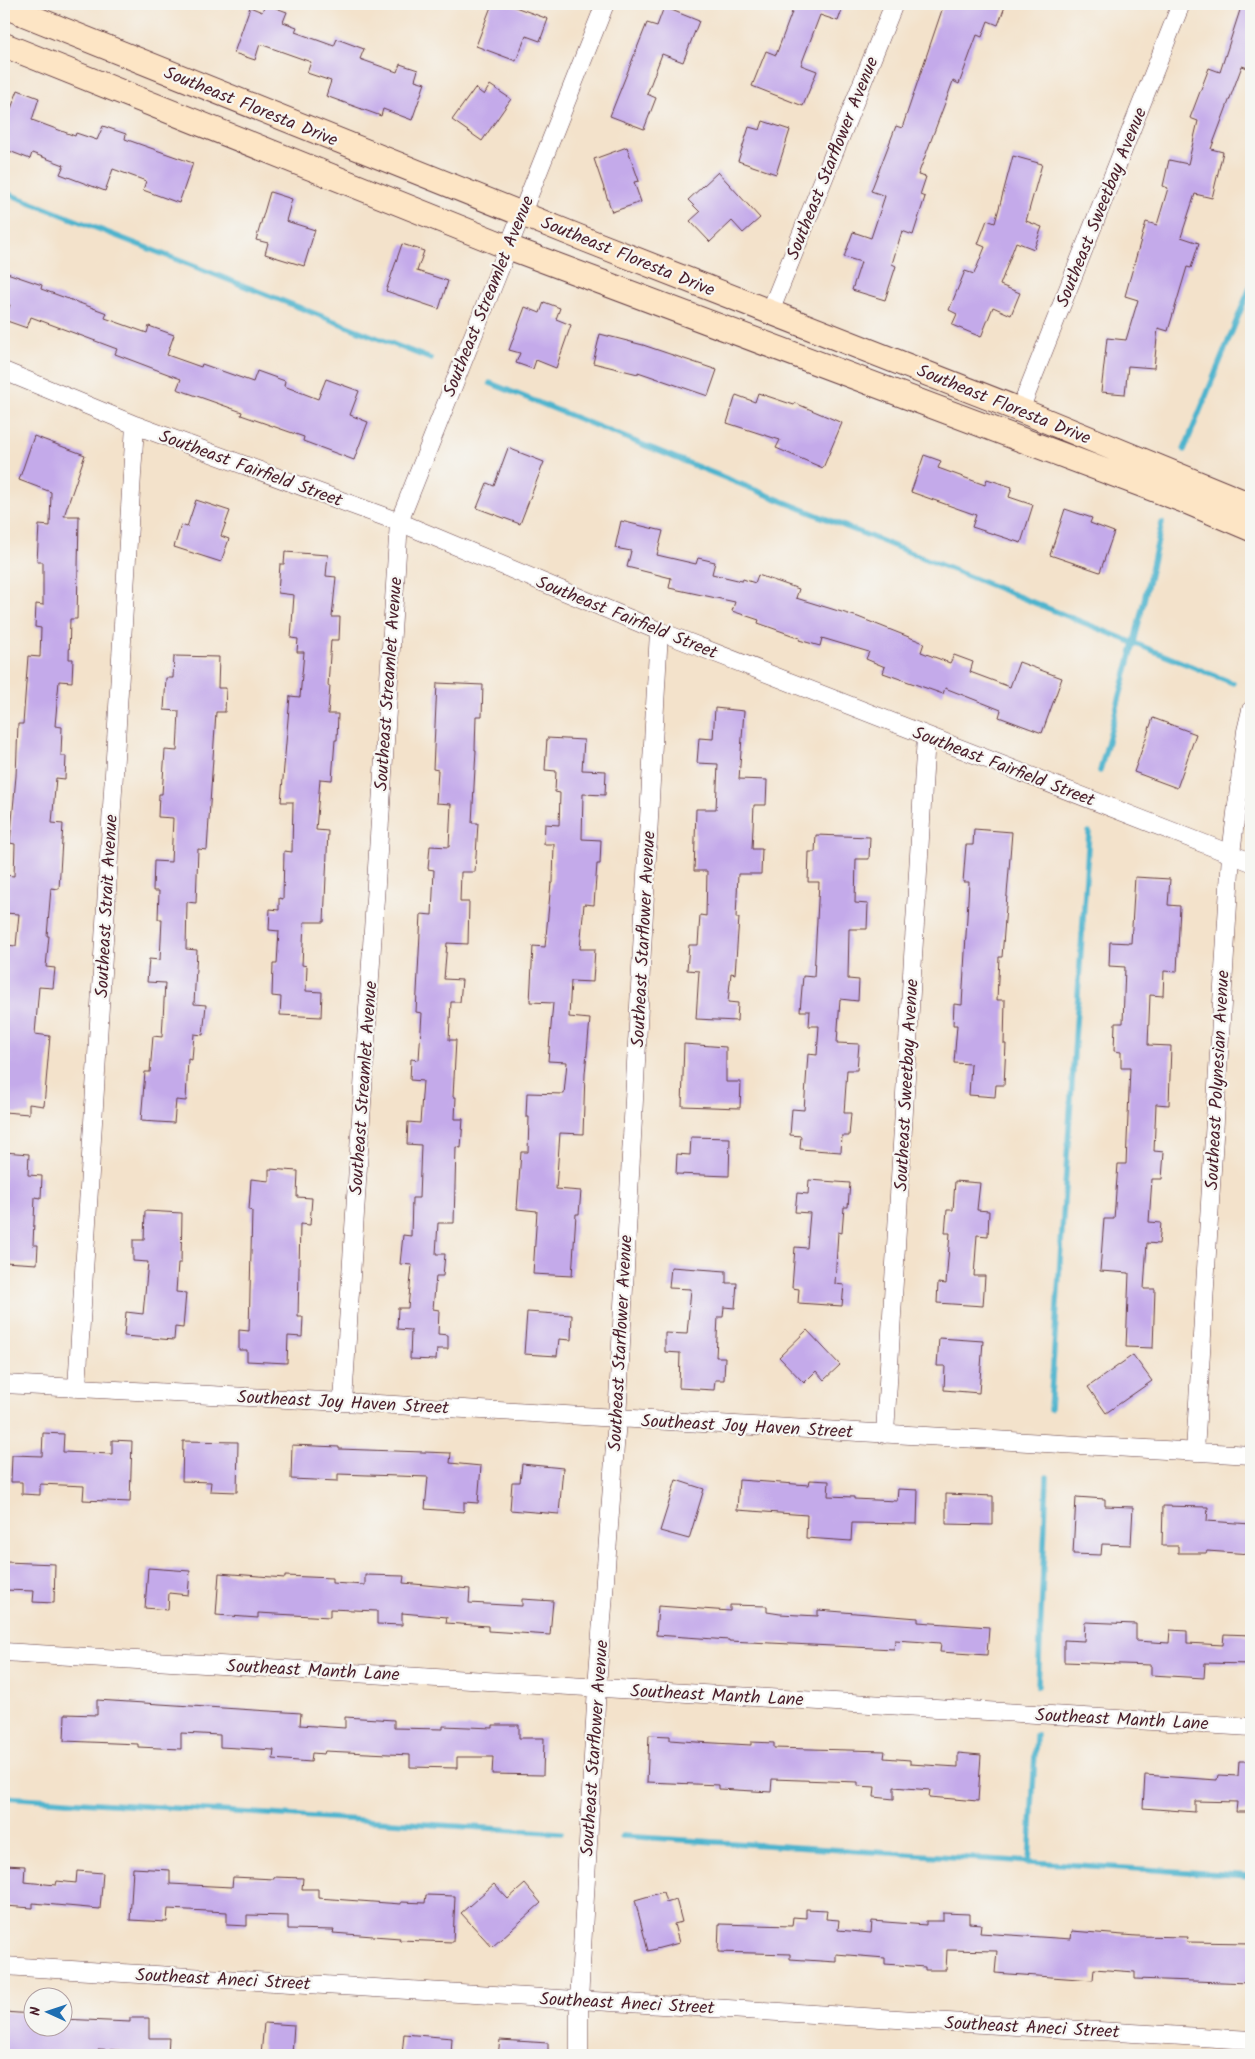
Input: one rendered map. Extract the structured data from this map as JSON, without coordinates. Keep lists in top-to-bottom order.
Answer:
{
  "streets": {
    "street": [
      "Southeast Floresta Drive",
      "Southeast Starflower Avenue",
      "Southeast Sweetbay Avenue",
      "Southeast Streamlet Avenue",
      "Southeast Fairfield Street",
      "Southeast Strait Avenue",
      "Southeast Polynesian Avenue",
      "Southeast Joy Haven Street",
      "Southeast Manth Lane",
      "Southeast Aneci Street"
    ]
  },
  "crossings": [
    ["Southeast Floresta Drive", "Southeast Starflower Avenue"],
    ["Southeast Floresta Drive", "Southeast Sweetbay Avenue"],
    ["Southeast Floresta Drive", "Southeast Streamlet Avenue"],
    ["Southeast Starflower Avenue", "Southeast Fairfield Street"],
    ["Southeast Starflower Avenue", "Southeast Joy Haven Street"],
    ["Southeast Starflower Avenue", "Southeast Manth Lane"],
    ["Southeast Starflower Avenue", "Southeast Aneci Street"],
    ["Southeast Sweetbay Avenue", "Southeast Fairfield Street"],
    ["Southeast Sweetbay Avenue", "Southeast Joy Haven Street"],
    ["Southeast Streamlet Avenue", "Southeast Fairfield Street"],
    ["Southeast Streamlet Avenue", "Southeast Joy Haven Street"],
    ["Southeast Fairfield Street", "Southeast Strait Avenue"],
    ["Southeast Fairfield Street", "Southeast Polynesian Avenue"],
    ["Southeast Strait Avenue", "Southeast Joy Haven Street"],
    ["Southeast Polynesian Avenue", "Southeast Joy Haven Street"]
  ],
  "north": "left"
}
